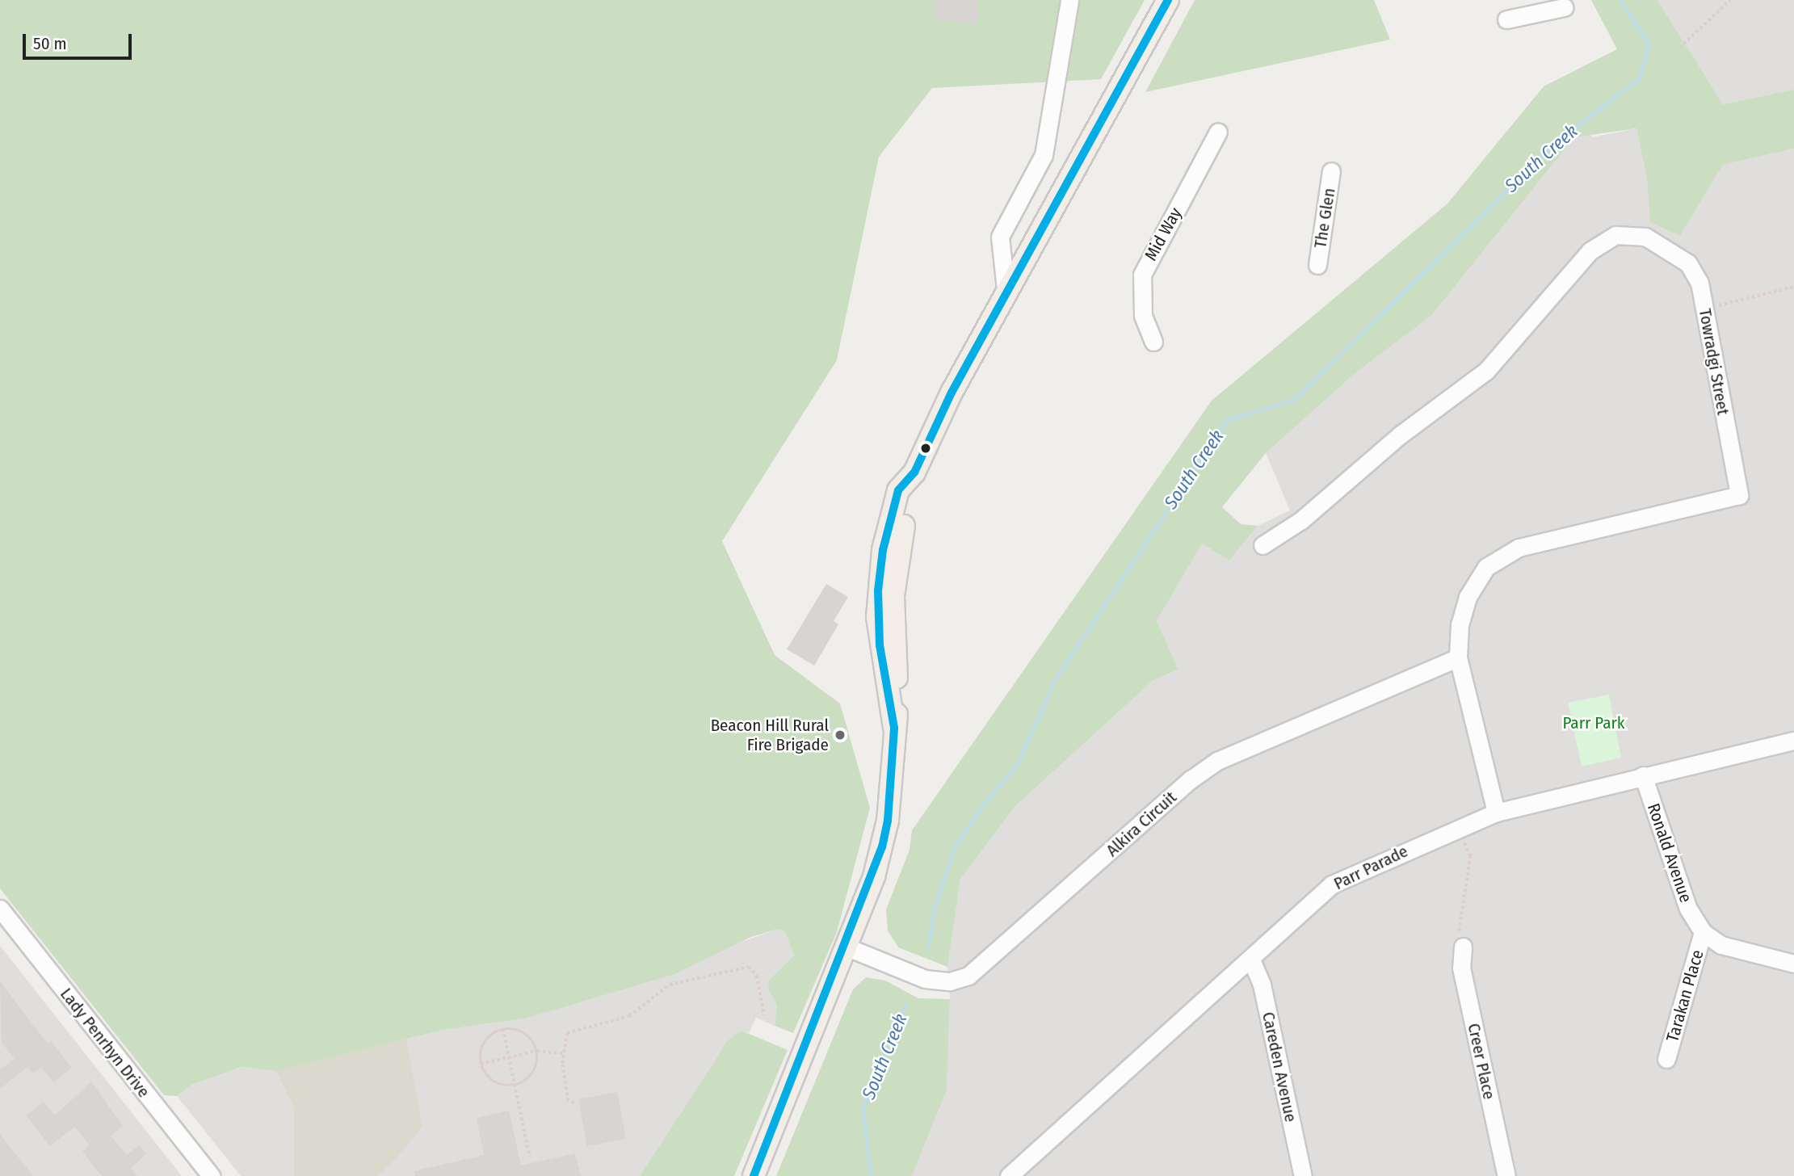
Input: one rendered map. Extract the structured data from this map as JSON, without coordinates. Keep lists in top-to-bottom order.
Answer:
{
  "streets": {
    "street": [
      "The Glen",
      "Mid Way",
      "Towradgi Street",
      "Alkira Circuit",
      "Ronald Avenue",
      "Parr Parade",
      "Tarakan Place",
      "Lady Penrhyn Drive",
      "Creer Place",
      "Careden Avenue"
    ]
  },
  "crossings": [
    ["Towradgi Street", "Alkira Circuit"],
    ["Towradgi Street", "Parr Parade"],
    ["Ronald Avenue", "Parr Parade"],
    ["Ronald Avenue", "Tarakan Place"],
    ["Parr Parade", "Careden Avenue"]
  ],
  "water": ["South Creek"],
  "parks": ["Parr Park"],
  "places": ["Beacon Hill Rural Fire Brigade"],
  "scale_bar": "50 m"
}
